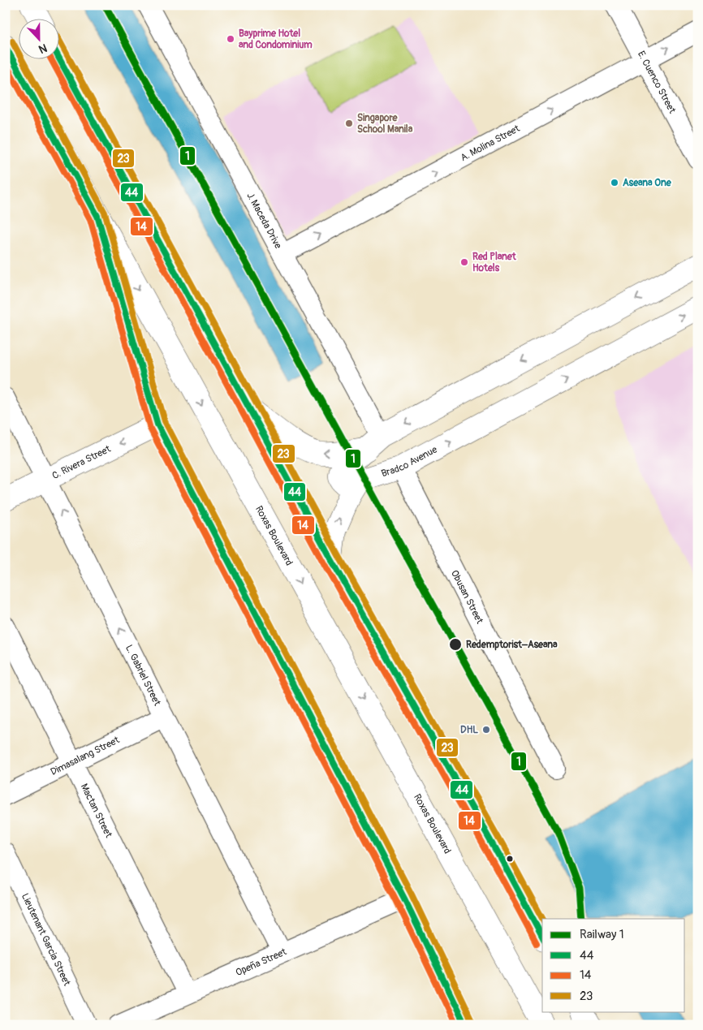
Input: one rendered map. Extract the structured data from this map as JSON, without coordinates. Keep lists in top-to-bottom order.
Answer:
{
  "streets": {
    "main road": ["Bradco Avenue", "C. Rivera Street", "Roxas Boulevard"],
    "street": [
      "E. Cuenco Street",
      "A. Molina Street",
      "J. Maceda Drive",
      "Obusan Street",
      "L. Gabriel Street",
      "Dimasalang Street",
      "Mactan Street",
      "Lieutenant Garcia Street",
      "Opeña Street"
    ]
  },
  "crossings": [
    ["E. Cuenco Street", "A. Molina Street"],
    ["A. Molina Street", "J. Maceda Drive"],
    ["J. Maceda Drive", "Bradco Avenue"],
    ["Bradco Avenue", "Obusan Street"],
    ["C. Rivera Street", "L. Gabriel Street"],
    ["L. Gabriel Street", "Dimasalang Street"],
    ["L. Gabriel Street", "Opeña Street"],
    ["Dimasalang Street", "Mactan Street"],
    ["Mactan Street", "Opeña Street"]
  ],
  "one_way": ["A. Molina Street", "C. Rivera Street"],
  "places": [
    "Bayprime Hotel and Condominium",
    "Singapore School Manila",
    "Aseana One",
    "Red Planet Hotels",
    "Redemptorist–Aseana",
    "DHL"
  ],
  "lines": [
    "rail line 1",
    "transit line 23",
    "transit line 44",
    "transit line 14"
  ],
  "legend": [
    "Railway 1",
    "44",
    "14",
    "23"
  ],
  "north": "bottom"
}
